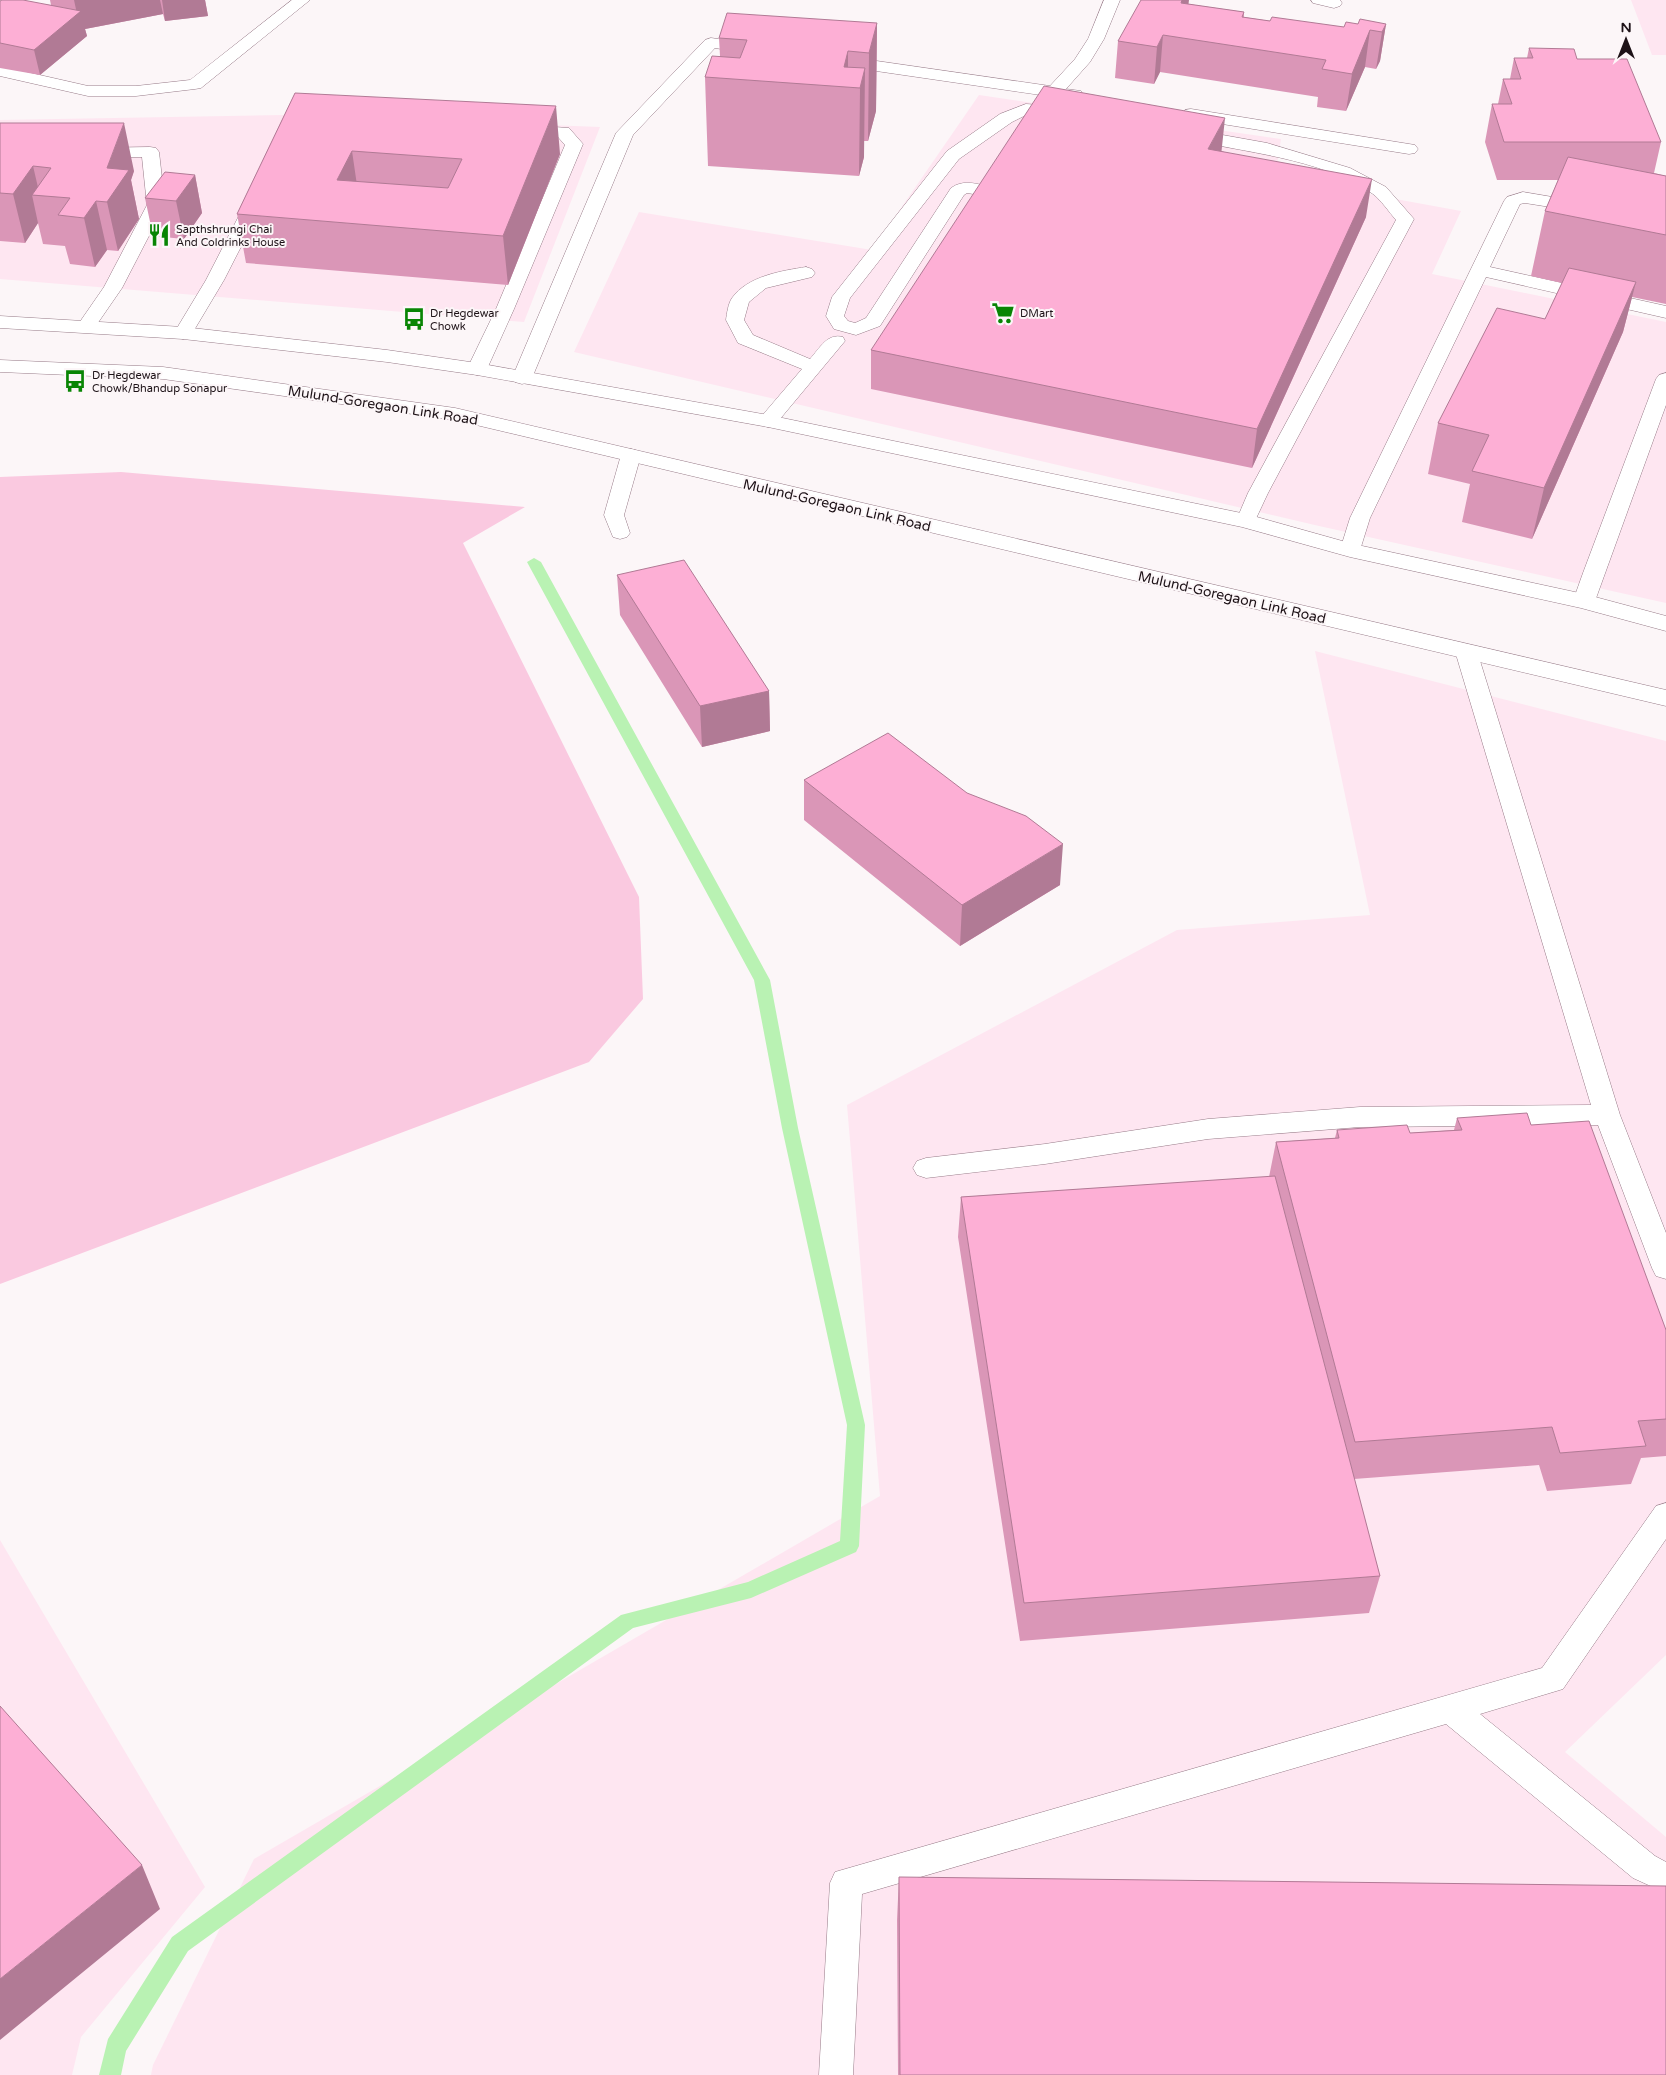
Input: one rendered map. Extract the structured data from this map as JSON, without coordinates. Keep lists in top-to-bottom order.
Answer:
{
  "streets": {
    "main road": ["Mulund-Goregaon Link Road"]
  },
  "places": {
    "restaurant": ["Sapthshrungi Chai And Coldrinks House"],
    "supermarket": ["DMart"],
    "bus stop": ["Dr Hegdewar Chowk", "Dr Hegdewar Chowk/Bhandup Sonapur"]
  },
  "north": "top"
}
